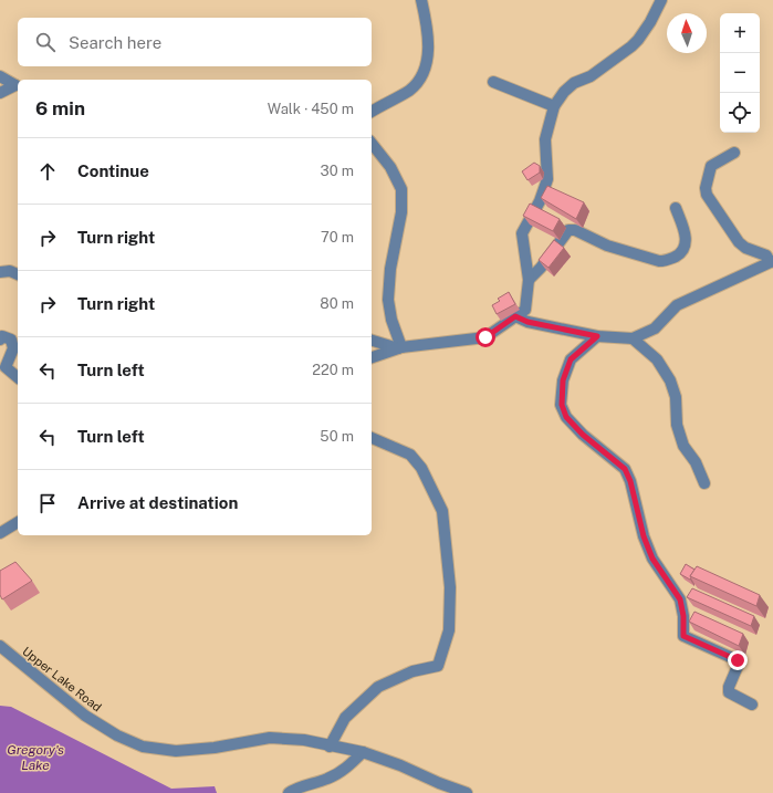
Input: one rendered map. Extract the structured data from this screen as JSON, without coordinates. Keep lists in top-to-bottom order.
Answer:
{
  "streets": {
    "street": ["Upper Lake Road"]
  },
  "water": ["Gregory's Lake"],
  "north": "top",
  "page": {
    "map_buttons": ["+", "−"],
    "search": "Search here",
    "heading": ["6 min", "Walk · 450 m"],
    "list": [
      ["Continue", "30 m"],
      ["Turn right", "70 m"],
      ["Turn right", "80 m"],
      ["Turn left", "220 m"],
      ["Turn left", "50 m"],
      "Arrive at destination"
    ]
  }
}
